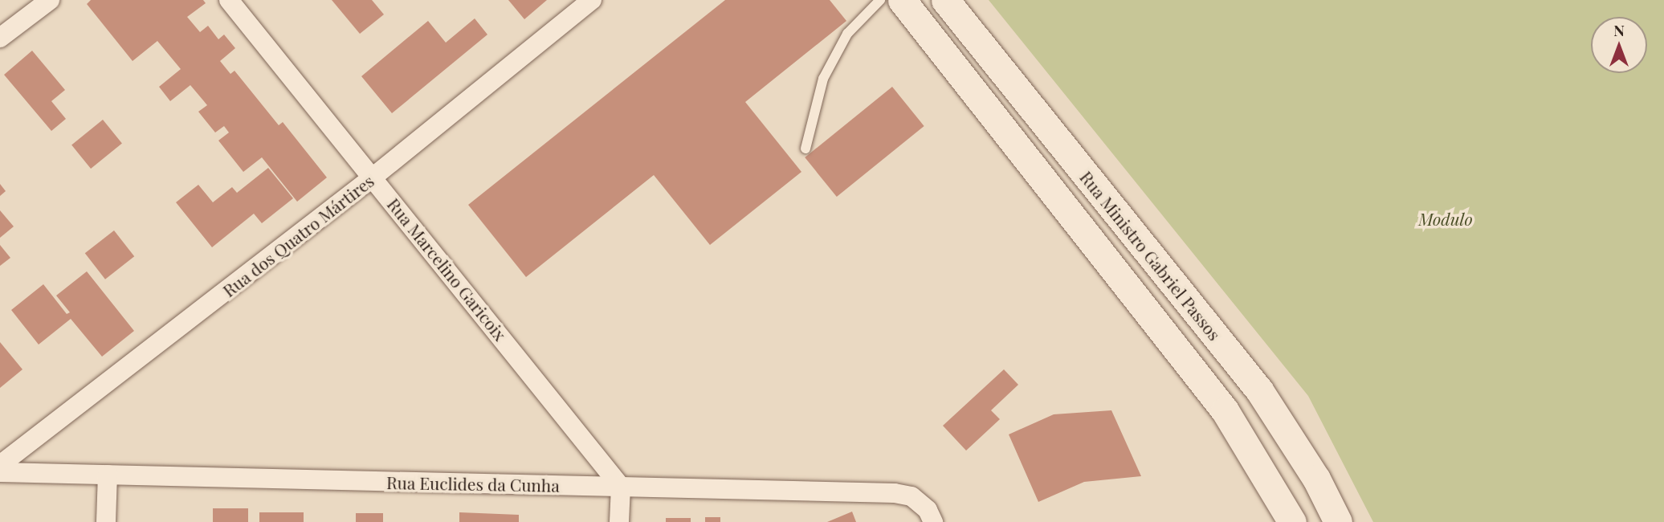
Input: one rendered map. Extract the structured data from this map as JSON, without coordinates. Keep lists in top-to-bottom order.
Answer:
{
  "streets": {
    "main road": ["Rua Ministro Gabriel Passos"],
    "street": ["Rua dos Quatro Mártires", "Rua Marcelino Garicoix", "Rua Euclides da Cunha"]
  },
  "crossings": [
    ["Rua dos Quatro Mártires", "Rua Marcelino Garicoix"],
    ["Rua Marcelino Garicoix", "Rua Euclides da Cunha"]
  ],
  "parks": ["Modulo"],
  "north": "top"
}
